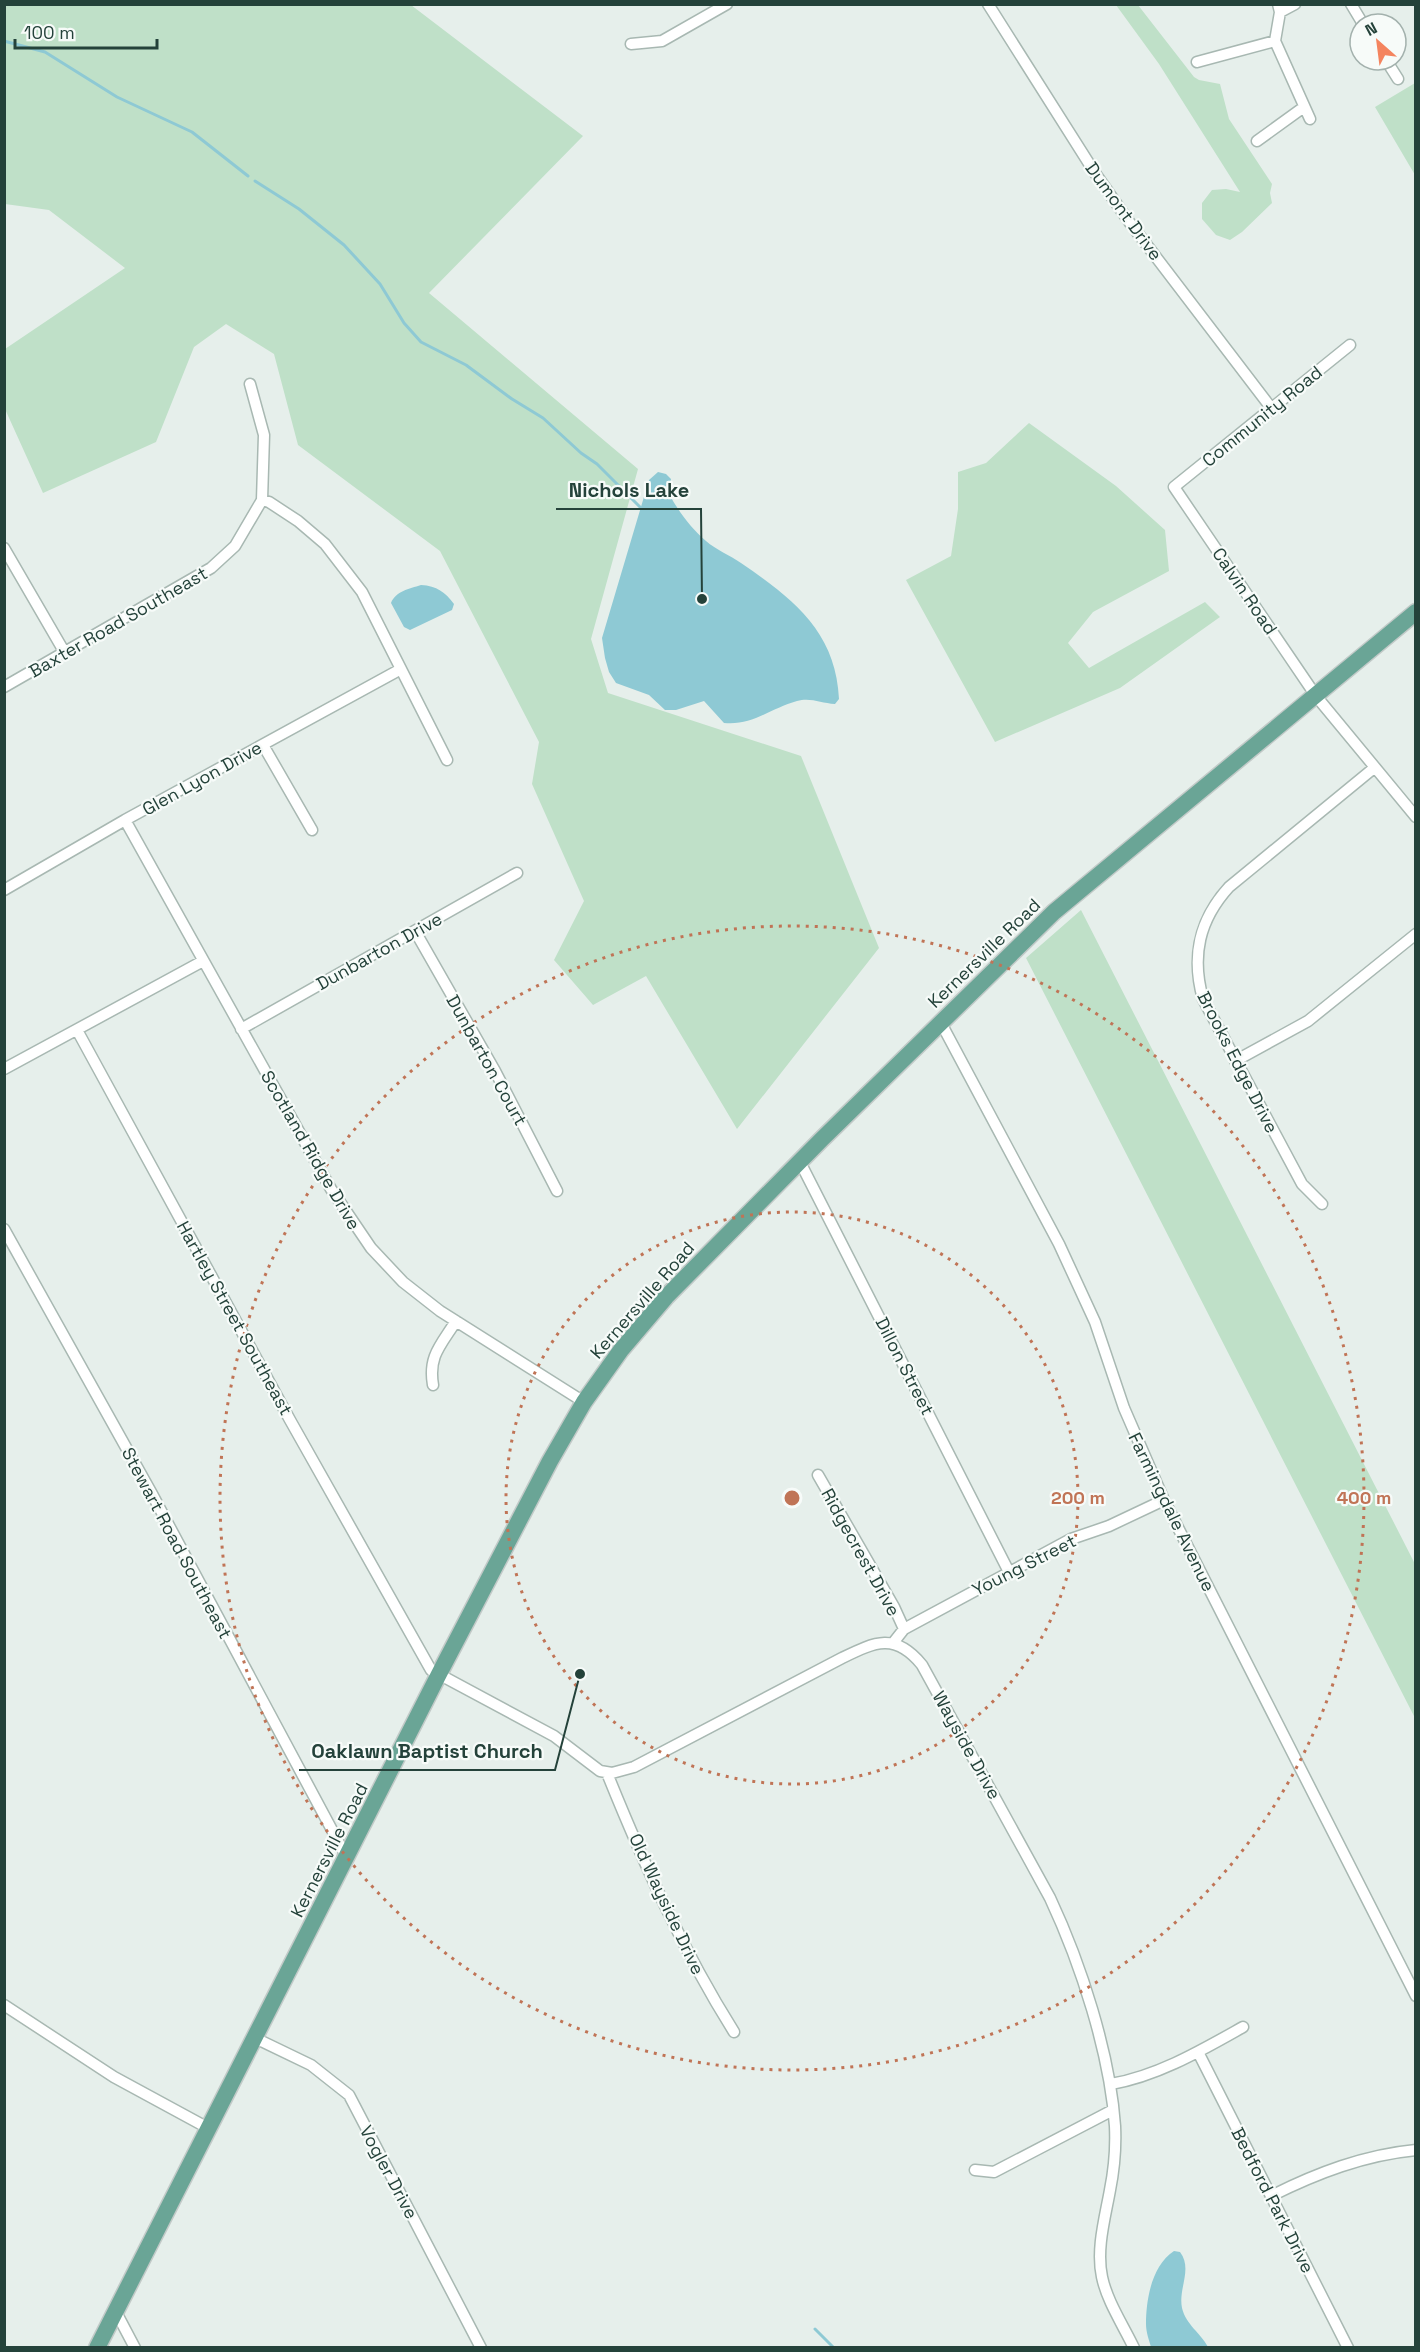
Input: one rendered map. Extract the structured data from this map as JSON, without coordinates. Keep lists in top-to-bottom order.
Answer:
{
  "streets": {
    "main road": ["Kernersville Road"],
    "street": [
      "Dumont Drive",
      "Community Road",
      "Calvin Road",
      "Baxter Road Southeast",
      "Glen Lyon Drive",
      "Dunbarton Drive",
      "Dunbarton Court",
      "Brooks Edge Drive",
      "Scotland Ridge Drive",
      "Hartley Street Southeast",
      "Dillon Street",
      "Farmingdale Avenue",
      "Stewart Road Southeast",
      "Ridgecrest Drive",
      "Young Street",
      "Wayside Drive",
      "Old Wayside Drive",
      "Vogler Drive",
      "Bedford Park Drive"
    ]
  },
  "crossings": [
    ["Dumont Drive", "Community Road"],
    ["Community Road", "Calvin Road"],
    ["Calvin Road", "Kernersville Road"],
    ["Calvin Road", "Brooks Edge Drive"],
    ["Glen Lyon Drive", "Scotland Ridge Drive"],
    ["Dunbarton Drive", "Dunbarton Court"],
    ["Dunbarton Drive", "Scotland Ridge Drive"],
    ["Kernersville Road", "Scotland Ridge Drive"],
    ["Kernersville Road", "Hartley Street Southeast"],
    ["Kernersville Road", "Dillon Street"],
    ["Kernersville Road", "Farmingdale Avenue"],
    ["Kernersville Road", "Stewart Road Southeast"],
    ["Kernersville Road", "Vogler Drive"],
    ["Dillon Street", "Young Street"],
    ["Farmingdale Avenue", "Young Street"],
    ["Ridgecrest Drive", "Young Street"],
    ["Young Street", "Wayside Drive"]
  ],
  "places": ["Nichols Lake", "Oaklawn Baptist Church"],
  "scale_bar": "100 m",
  "north": "top left",
  "rings": ["200 m", "400 m"]
}
